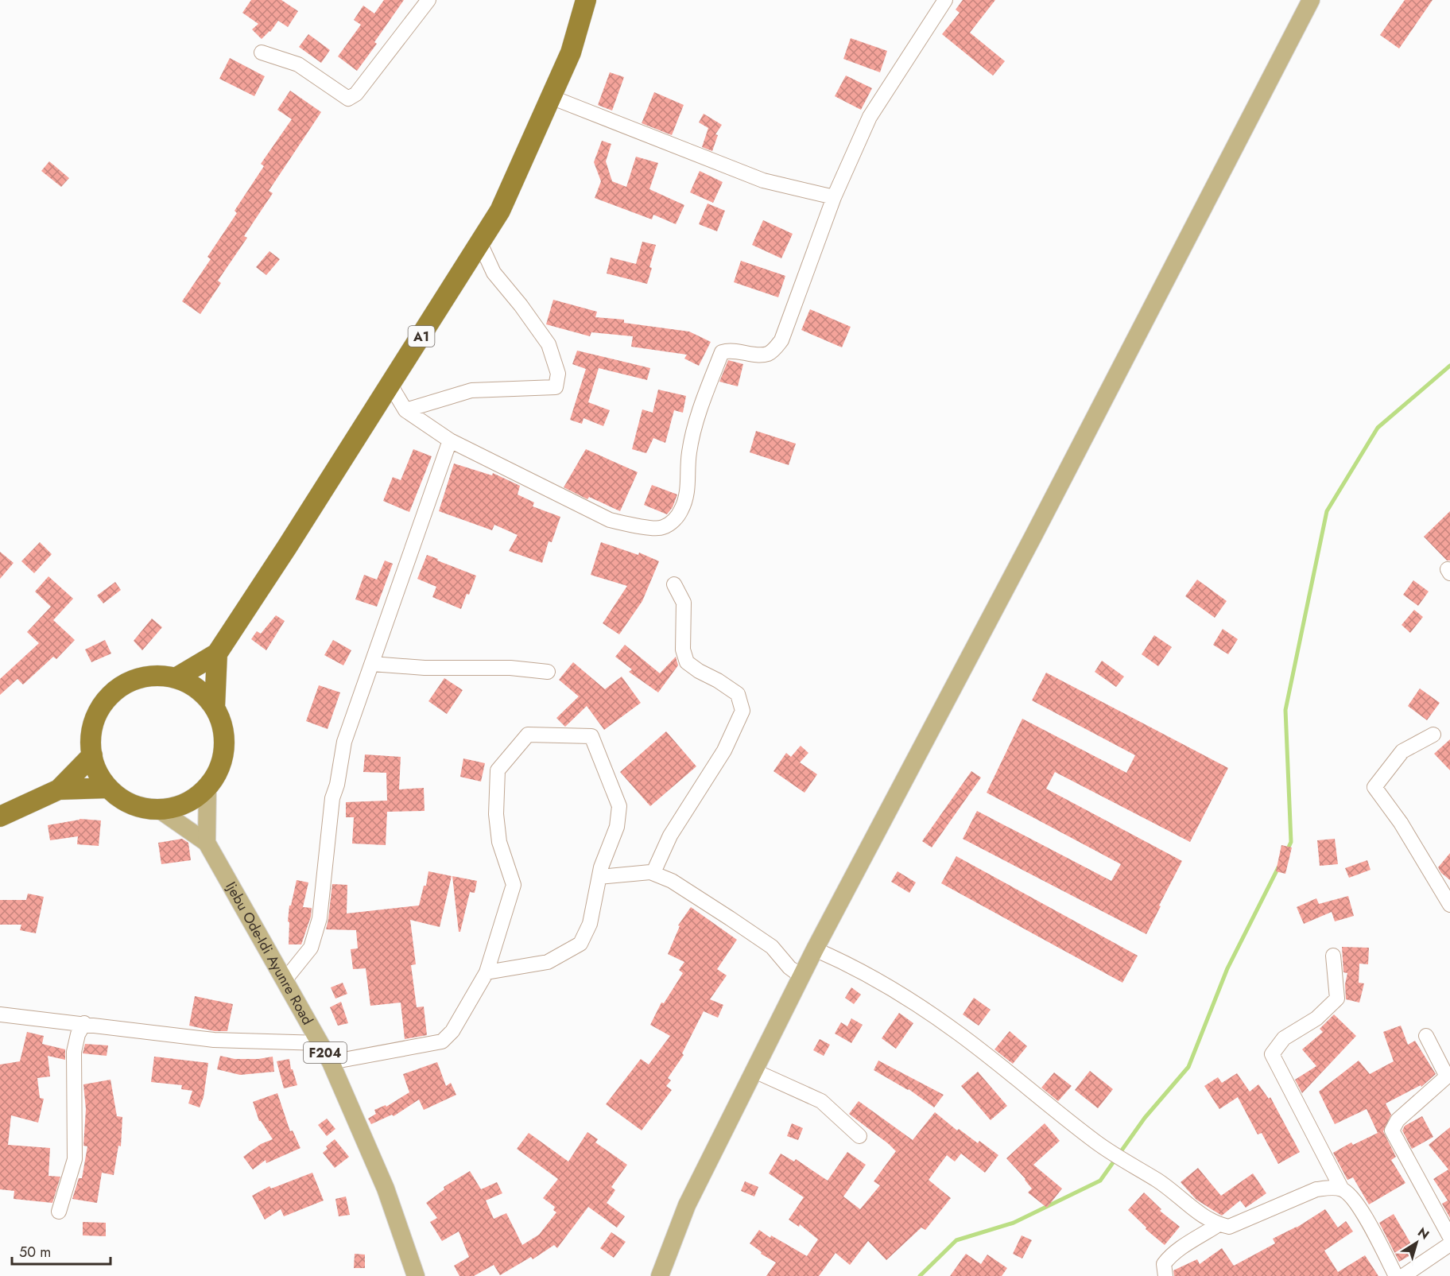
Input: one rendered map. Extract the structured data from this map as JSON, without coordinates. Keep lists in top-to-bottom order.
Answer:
{
  "streets": {
    "highway": ["A1"],
    "main road": ["Ijebu Ode-Idi Ayunre Road", "F204"]
  },
  "crossings": [
    ["A1", "F204"],
    ["Ijebu Ode-Idi Ayunre Road", "F204"]
  ],
  "scale_bar": "50 m",
  "north": "top right"
}
